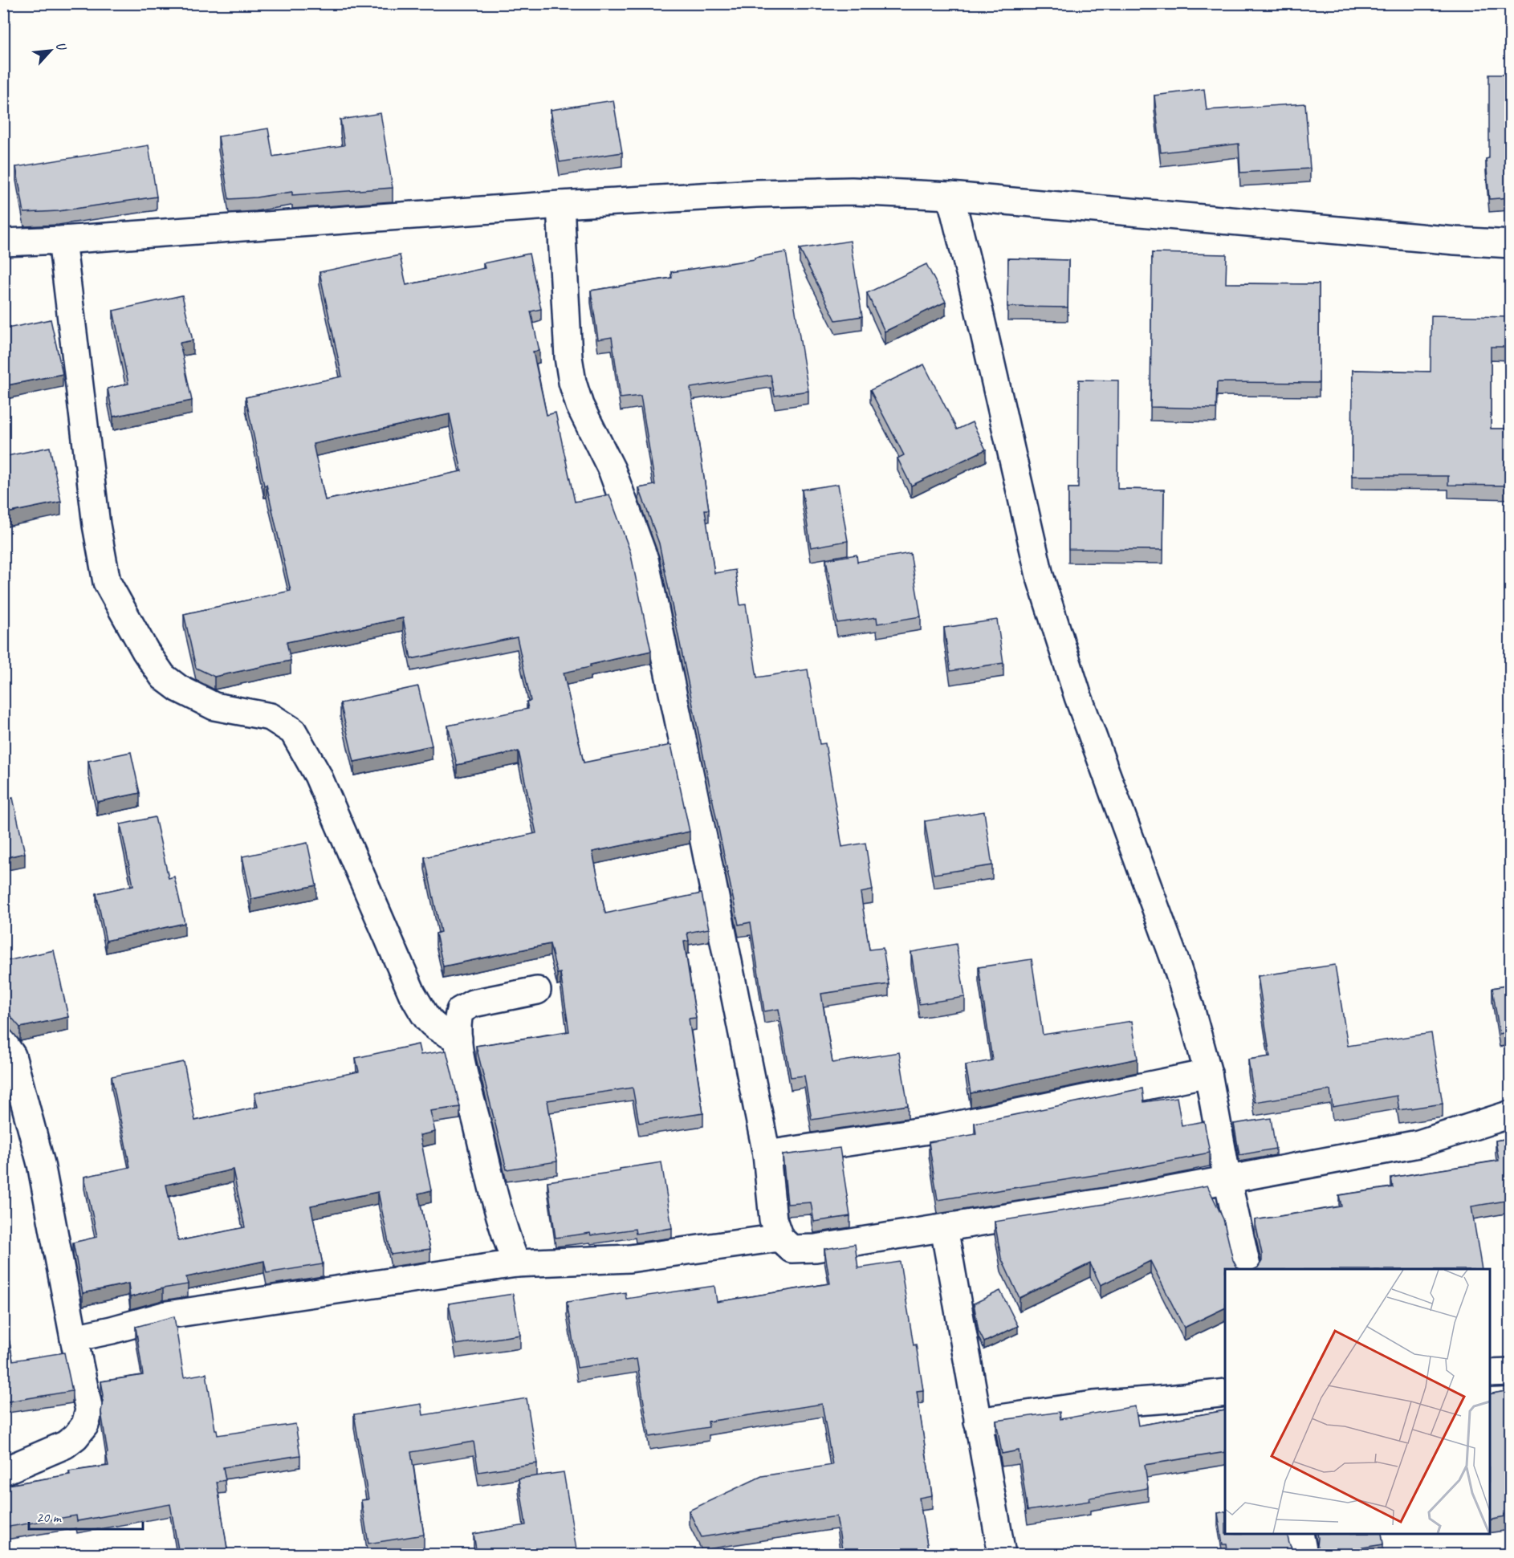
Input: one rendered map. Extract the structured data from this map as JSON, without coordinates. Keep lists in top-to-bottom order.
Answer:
{
  "scale_bar": "20 m",
  "north": "top right"
}
